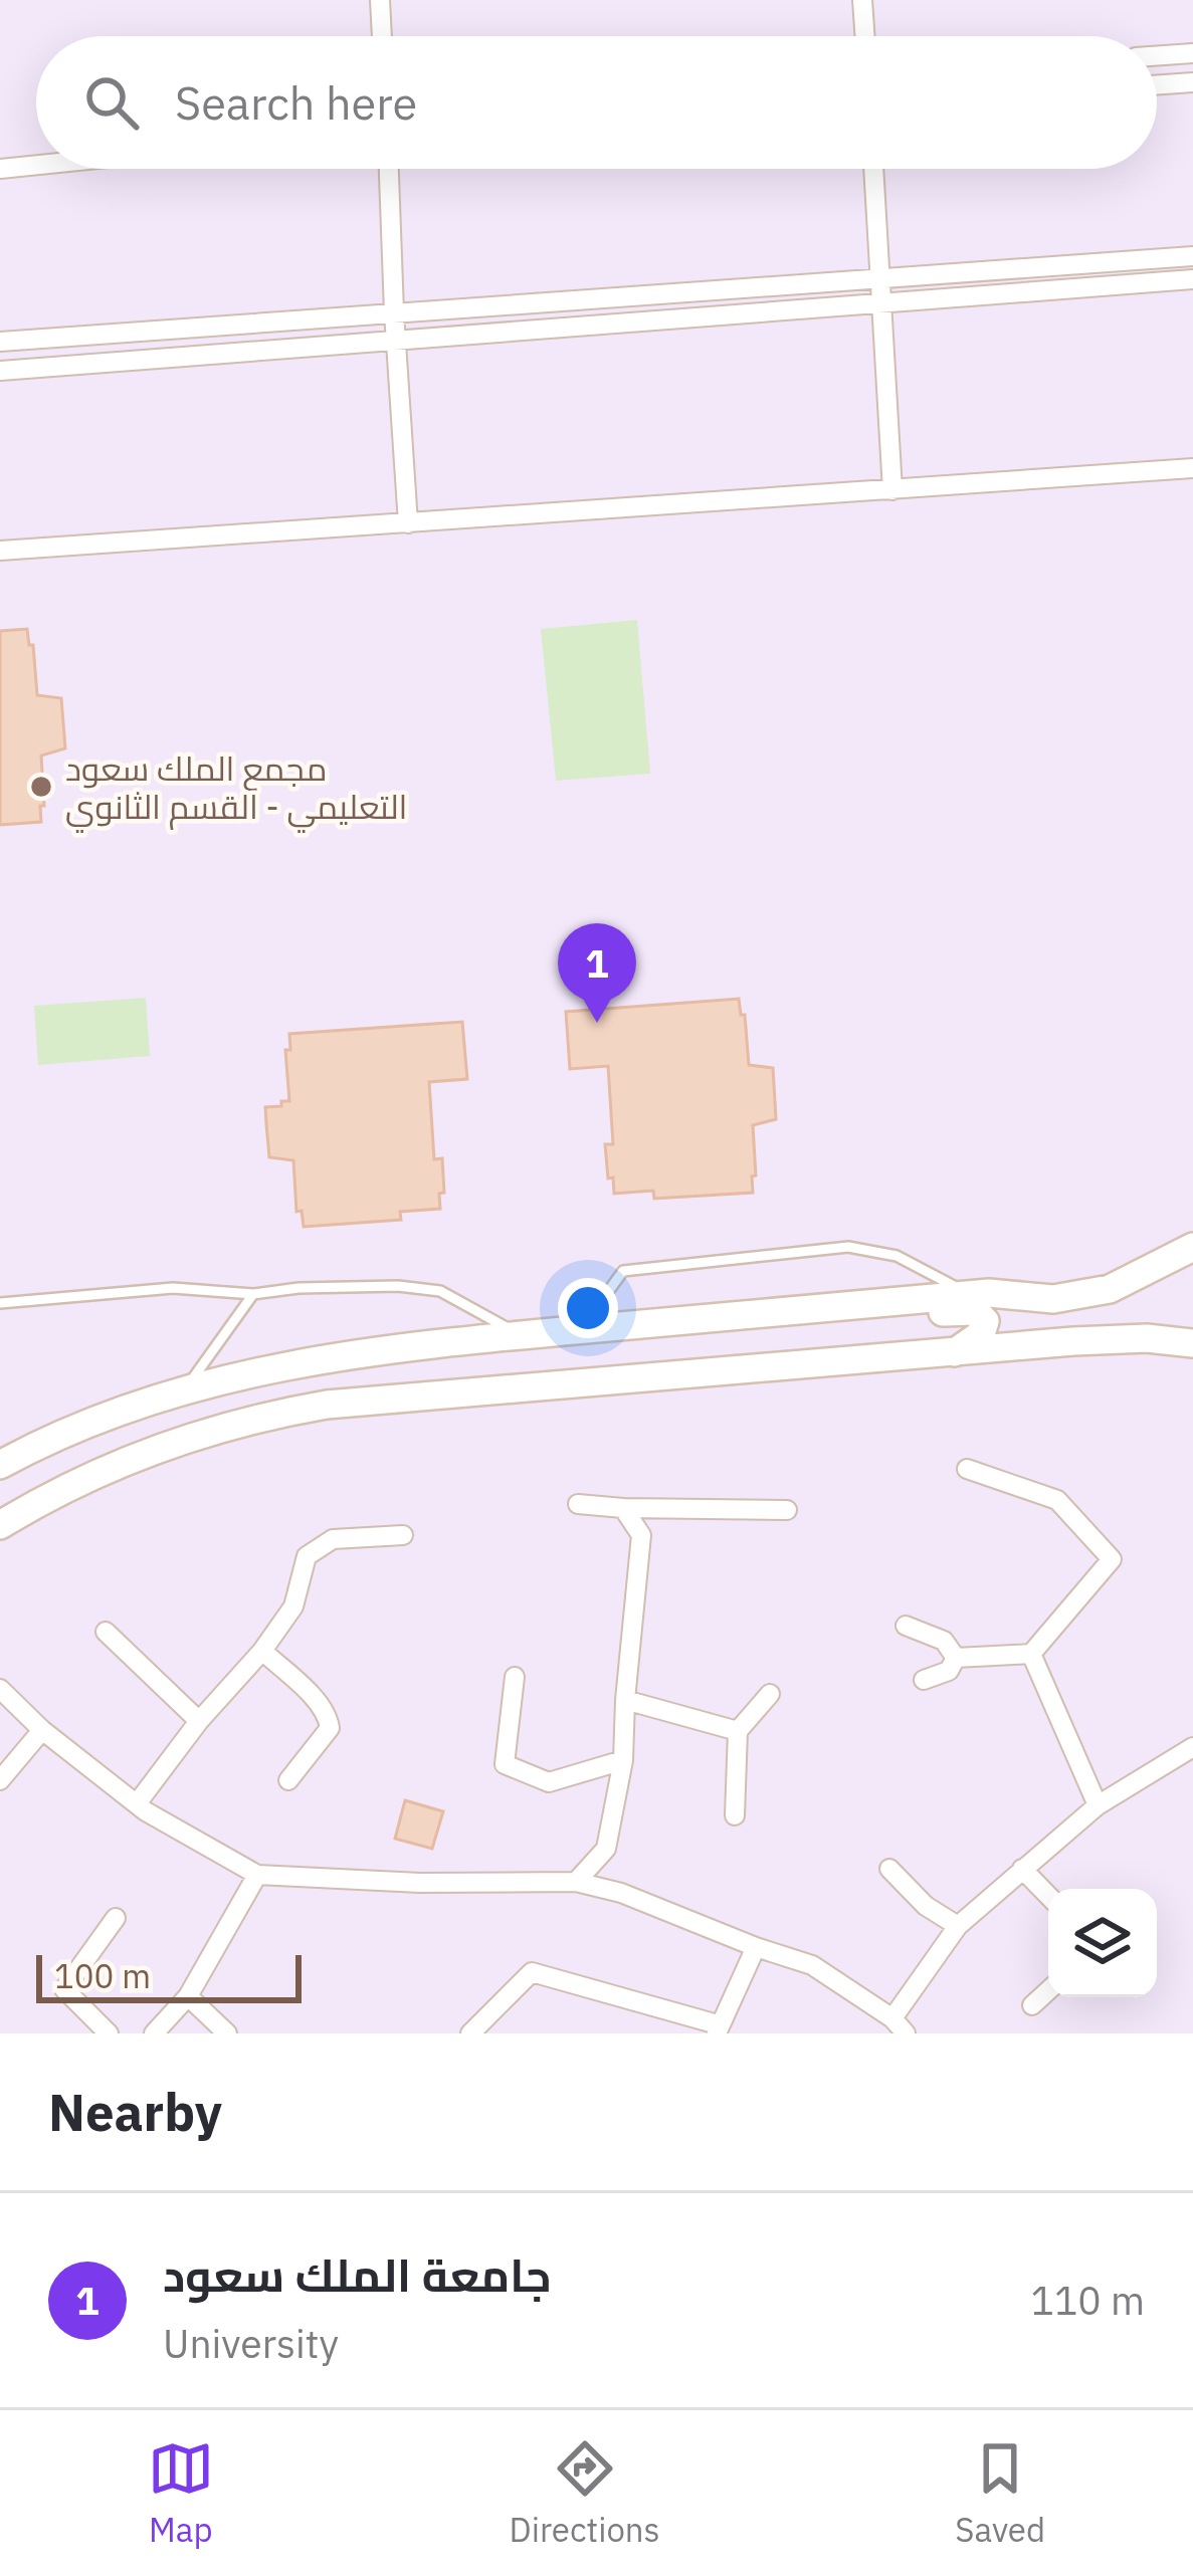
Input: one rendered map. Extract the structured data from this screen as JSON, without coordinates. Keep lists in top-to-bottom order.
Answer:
{
  "places": ["مجمع الملك سعود التعليمي - القسم الثانوي"],
  "scale_bar": "100 m",
  "page": {
    "search": "Search here",
    "pins": "1",
    "scale": "100 m",
    "heading": "Nearby",
    "list": [
      {
        "mark": "1",
        "name": "جامعة الملك سعود",
        "note": "University",
        "value": "110 m"
      }
    ],
    "nav": ["Map", "Directions", "Saved"]
  }
}
